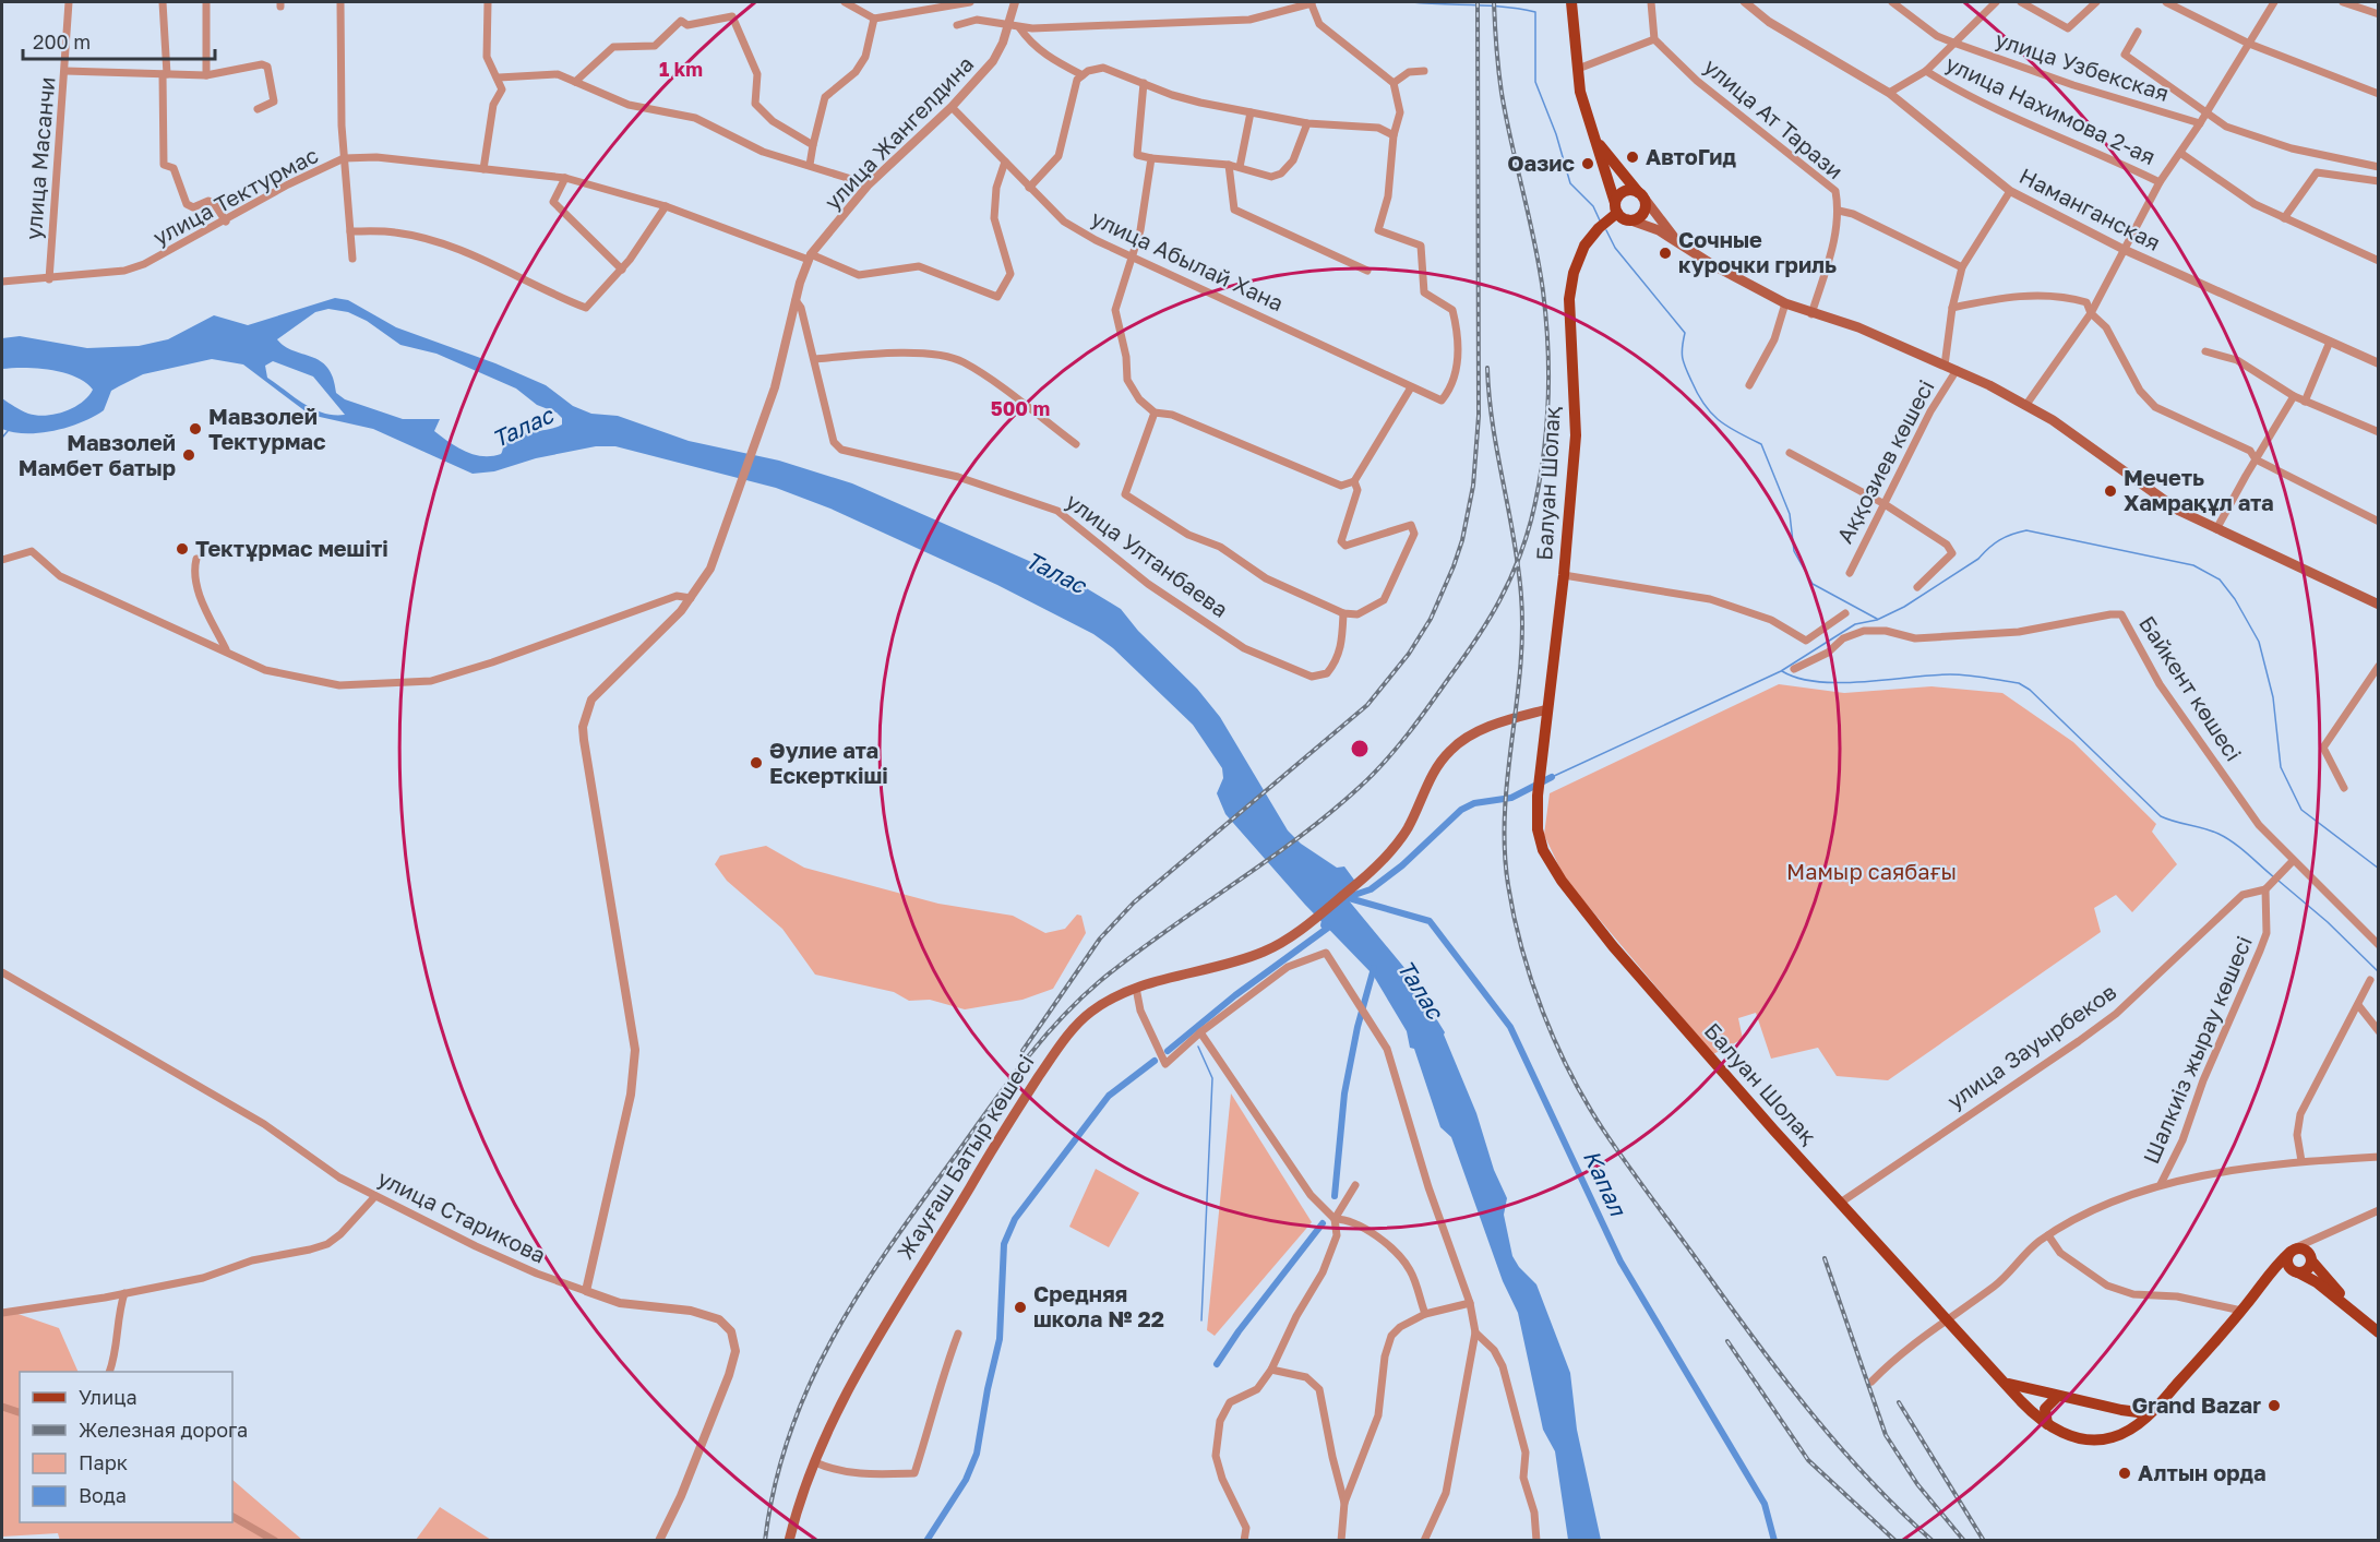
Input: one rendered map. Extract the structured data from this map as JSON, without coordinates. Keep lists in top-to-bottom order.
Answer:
{
  "streets": {
    "main road": ["Аққозиев көшесі", "Балуан Шолақ", "Жауғаш Батыр көшесі"],
    "street": [
      "улица Узбекская",
      "улица Нахимова 2-ая",
      "улица Ат Тарази",
      "улица Жангелдина",
      "улица Масанчи",
      "улица Тектурмас",
      "Наманганская",
      "улица Абылай Хана",
      "улица Ултанбаева",
      "Байкент көшесі",
      "улица Зауырбеков",
      "Шалкиіз жырау көшесі",
      "улица Старикова"
    ]
  },
  "crossings": [
    ["улица Ат Тарази", "Аққозиев көшесі"],
    ["улица Жангелдина", "улица Тектурмас"],
    ["улица Жангелдина", "улица Абылай Хана"],
    ["улица Жангелдина", "улица Ултанбаева"],
    ["улица Жангелдина", "улица Старикова"],
    ["улица Масанчи", "улица Тектурмас"],
    ["улица Тектурмас", "улица Абылай Хана"],
    ["Аққозиев көшесі", "Балуан Шолақ"],
    ["Балуан Шолақ", "улица Зауырбеков"],
    ["Балуан Шолақ", "Жауғаш Батыр көшесі"],
    ["улица Зауырбеков", "Шалкиіз жырау көшесі"]
  ],
  "water": ["Талас", "Капал"],
  "parks": ["Мамыр саябағы"],
  "places": [
    "АвтоГид",
    "Оазис",
    "Сочные курочки гриль",
    "Мавзолей Тектурмас",
    "Мавзолей Мамбет батыр",
    "Мечеть Хамрақұл ата",
    "Тектұрмас мешіті",
    "Әулие ата Ескерткіші",
    "Средняя школа № 22",
    "Grand Bazar",
    "Алтын орда"
  ],
  "legend": [
    "Улица",
    "Железная дорога",
    "Парк",
    "Вода"
  ],
  "scale_bar": "200 m",
  "rings": ["1 km", "500 m"]
}
